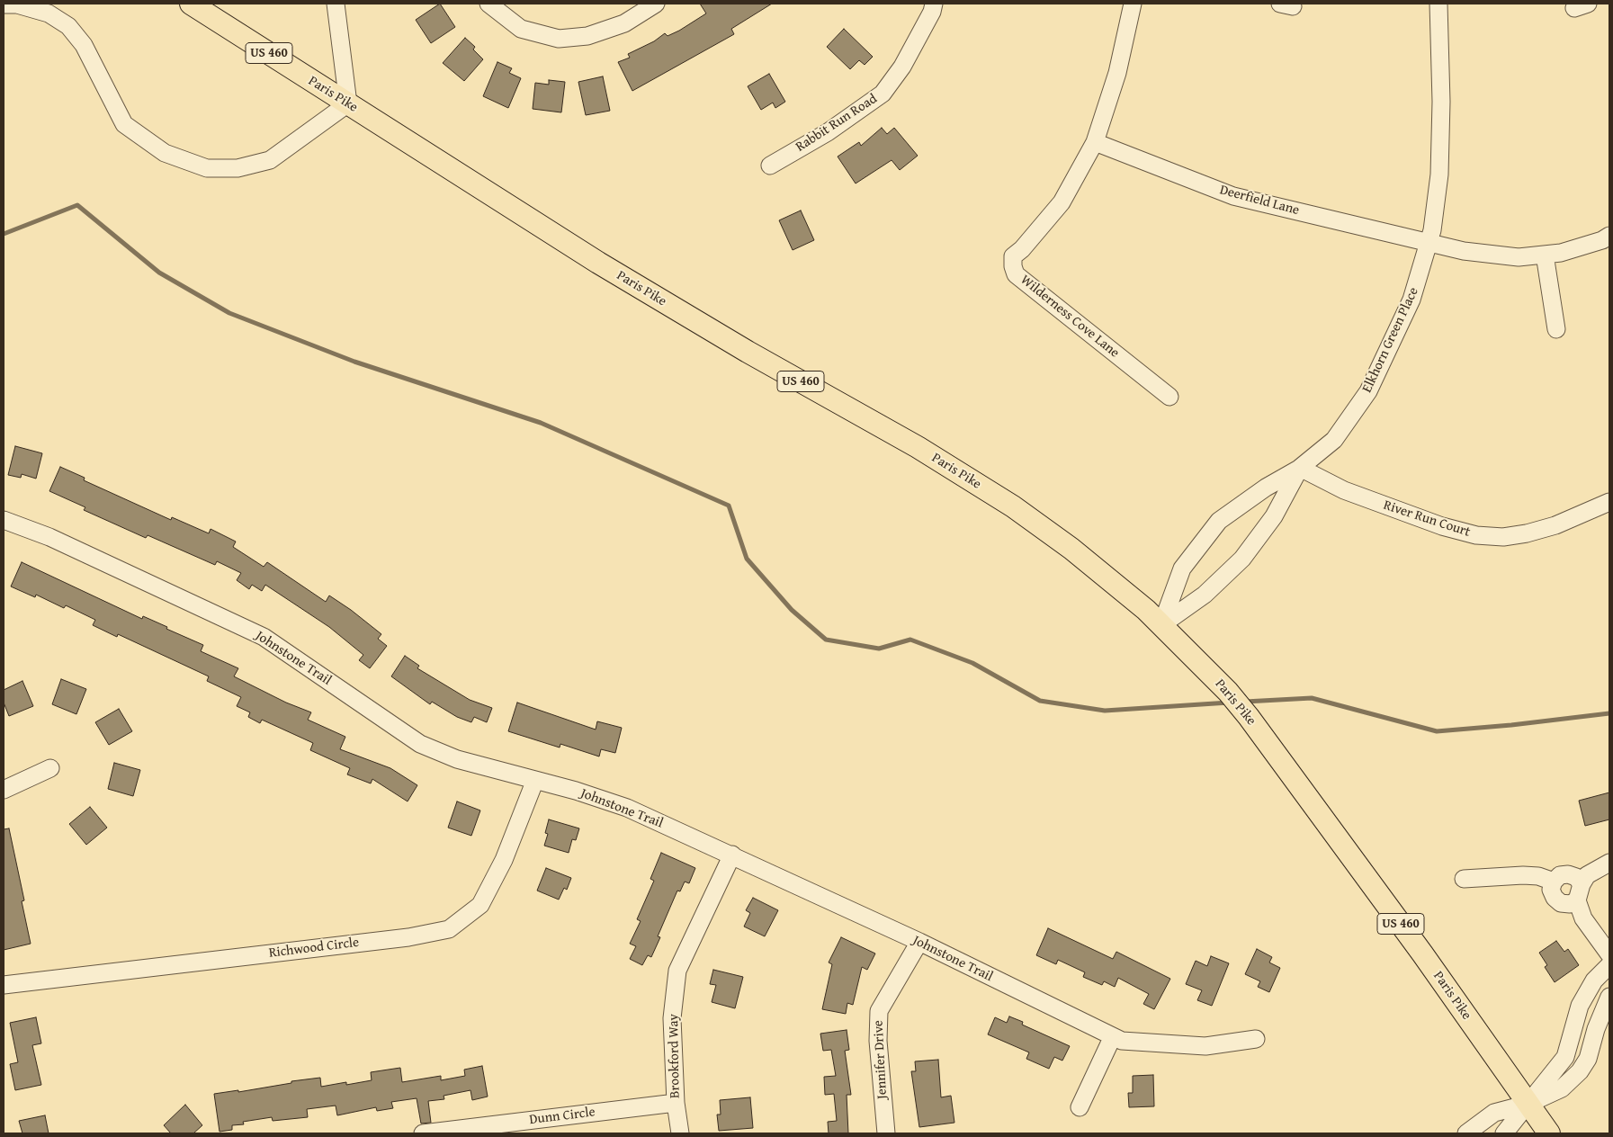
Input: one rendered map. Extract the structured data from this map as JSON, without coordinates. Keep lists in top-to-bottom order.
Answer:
{
  "streets": {
    "main road": ["US 460", "Paris Pike"],
    "street": [
      "Rabbit Run Road",
      "Deerfield Lane",
      "Wilderness Cove Lane",
      "Elkhorn Green Place",
      "River Run Court",
      "Johnstone Trail",
      "Richwood Circle",
      "Brookford Way",
      "Jennifer Drive",
      "Dunn Circle"
    ]
  },
  "crossings": [
    ["Paris Pike", "Elkhorn Green Place"],
    ["Deerfield Lane", "Wilderness Cove Lane"],
    ["Deerfield Lane", "Elkhorn Green Place"],
    ["Elkhorn Green Place", "River Run Court"],
    ["Johnstone Trail", "Richwood Circle"],
    ["Johnstone Trail", "Brookford Way"],
    ["Johnstone Trail", "Jennifer Drive"],
    ["Brookford Way", "Dunn Circle"]
  ]
}
